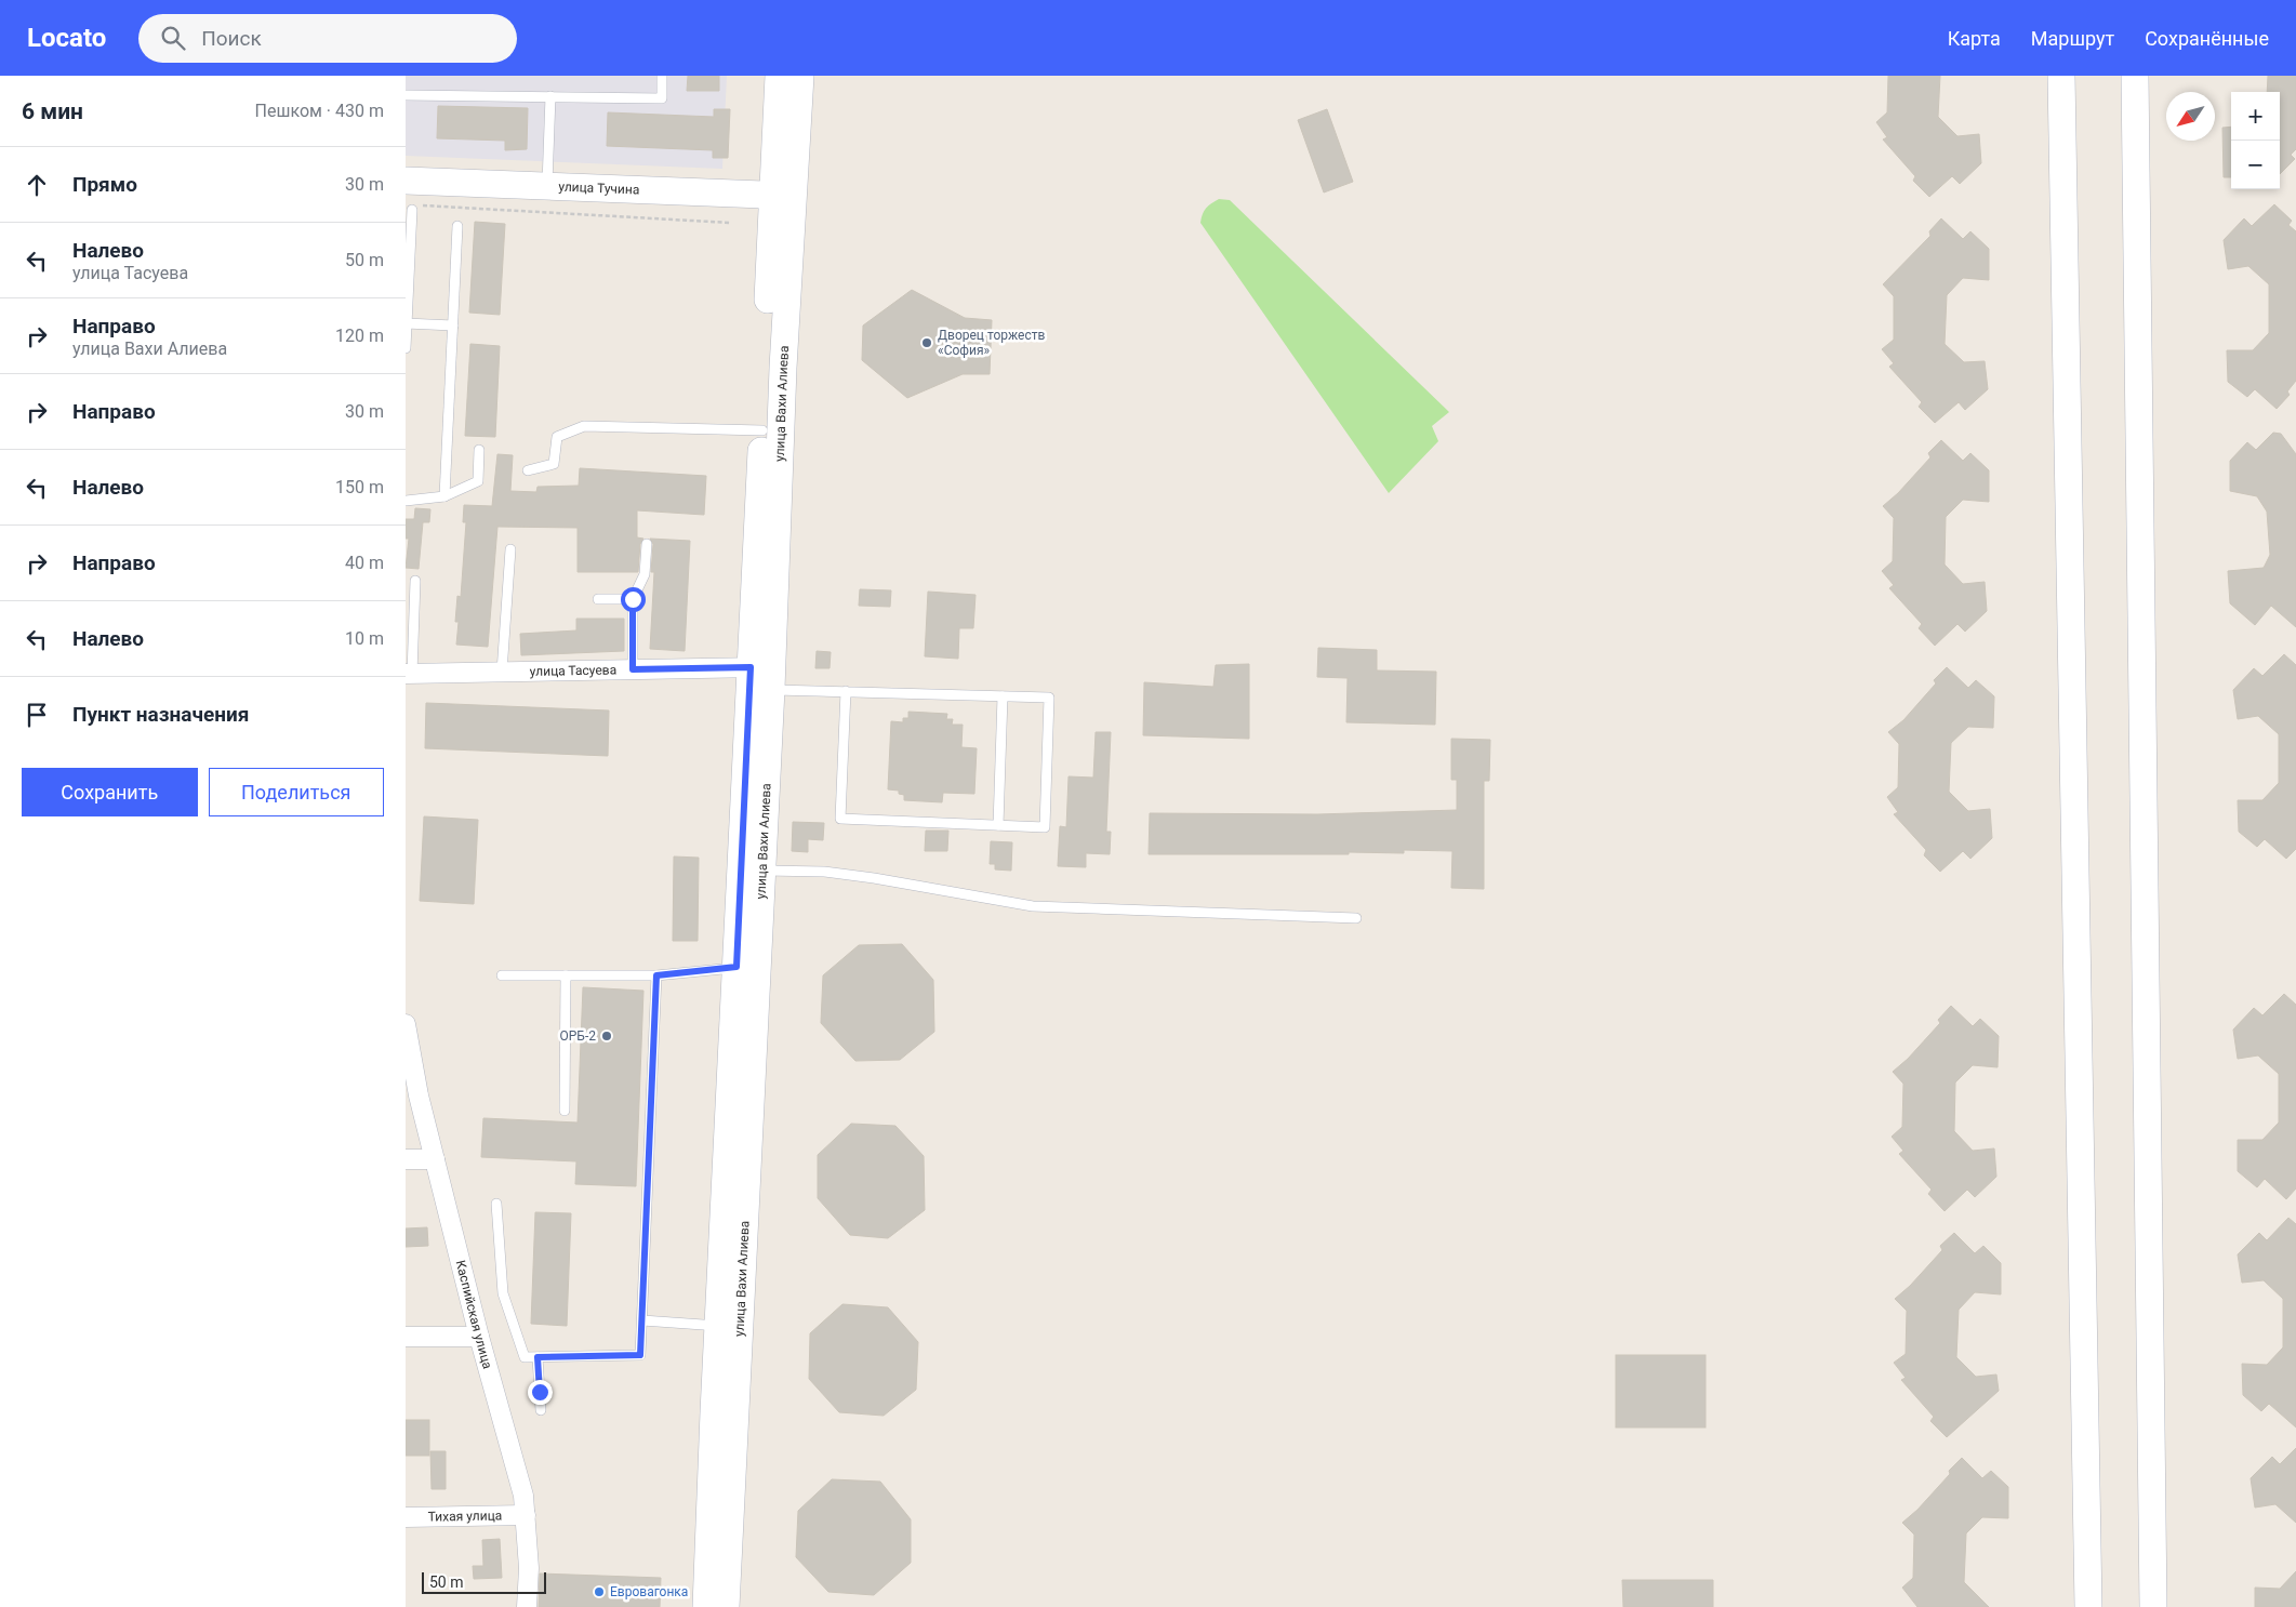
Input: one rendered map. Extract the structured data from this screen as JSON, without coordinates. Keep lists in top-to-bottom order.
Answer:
{
  "streets": {
    "main road": ["улица Тучина", "улица Вахи Алиева"],
    "street": ["улица Тасуева", "Каспийская улица", "Тихая улица"]
  },
  "crossings": [
    ["улица Тучина", "улица Вахи Алиева"],
    ["улица Вахи Алиева", "улица Тасуева"],
    ["Каспийская улица", "Тихая улица"]
  ],
  "places": ["Дворец торжеств «София»", "ОРБ-2", "Евровагонка"],
  "scale_bar": "50 m",
  "north": "bottom left",
  "page": {
    "header": "Locato",
    "search": "Поиск",
    "nav": ["Карта", "Маршрут", "Сохранённые"],
    "heading": ["6 мин", "Пешком · 430 m"],
    "map_buttons": ["+", "−"],
    "list": [
      ["Прямо", "30 m"],
      ["Налево", "улица Тасуева", "50 m"],
      ["Направо", "улица Вахи Алиева", "120 m"],
      ["Направо", "30 m"],
      ["Налево", "150 m"],
      ["Направо", "40 m"],
      ["Налево", "10 m"],
      "Пункт назначения"
    ],
    "buttons": ["Сохранить", "Поделиться"],
    "scale": "50 m"
  }
}
